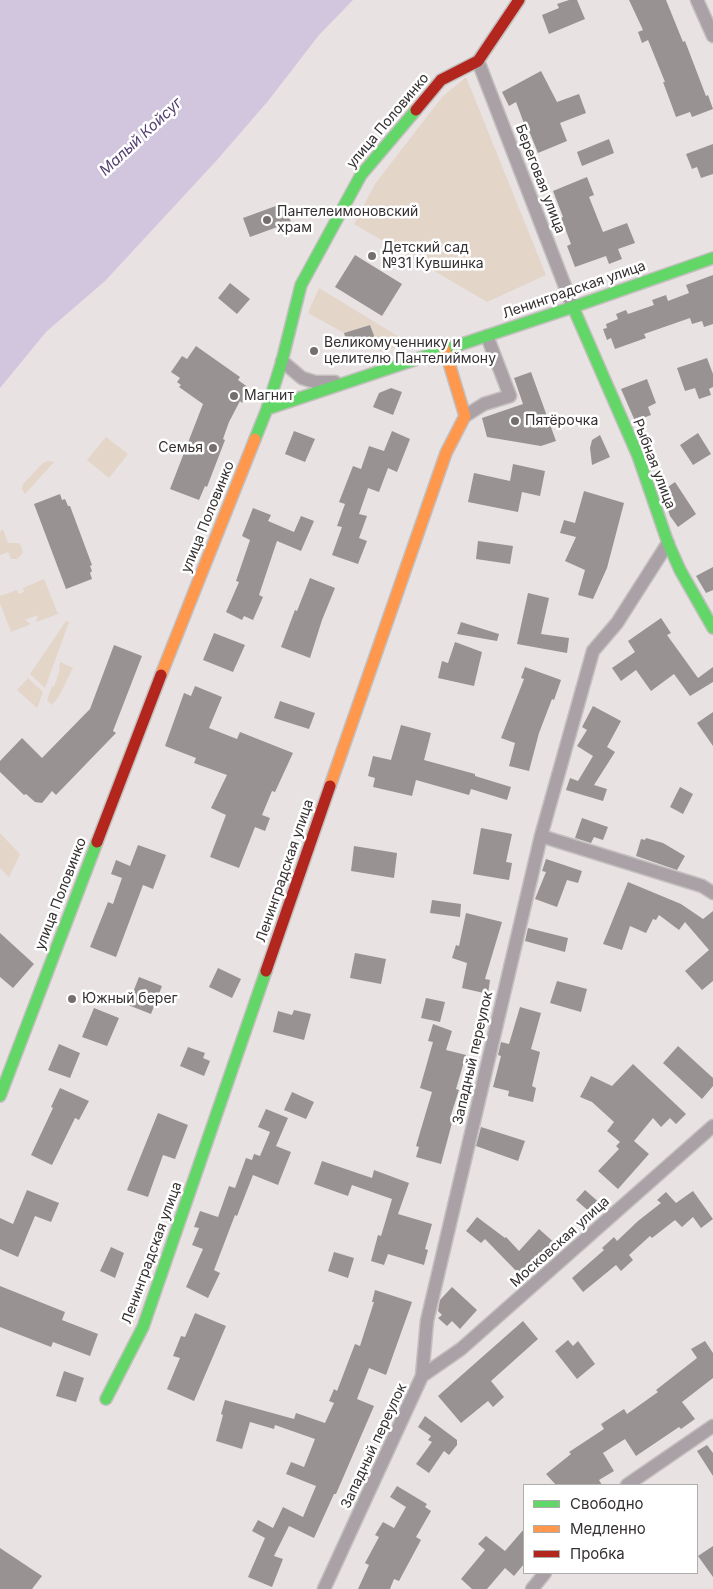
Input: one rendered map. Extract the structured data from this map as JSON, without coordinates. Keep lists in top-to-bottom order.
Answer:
{
  "streets": {
    "street": [
      "улица Половинко",
      "Береговая улица",
      "Ленинградская улица",
      "Рыбная улица",
      "Западный переулок",
      "Московская улица"
    ]
  },
  "crossings": [
    ["улица Половинко", "Береговая улица"],
    ["улица Половинко", "Ленинградская улица"],
    ["Береговая улица", "Ленинградская улица"],
    ["Береговая улица", "Рыбная улица"],
    ["Ленинградская улица", "Рыбная улица"],
    ["Рыбная улица", "Западный переулок"],
    ["Западный переулок", "Московская улица"]
  ],
  "water": ["Малый Койсуг"],
  "places": [
    "Пантелеимоновский храм",
    "Детский сад №31 Кувшинка",
    "Великомученнику и целителю Пантелиймону",
    "Магнит",
    "Пятёрочка",
    "Семья",
    "Южный берег"
  ],
  "legend": ["Свободно", "Медленно", "Пробка"]
}
